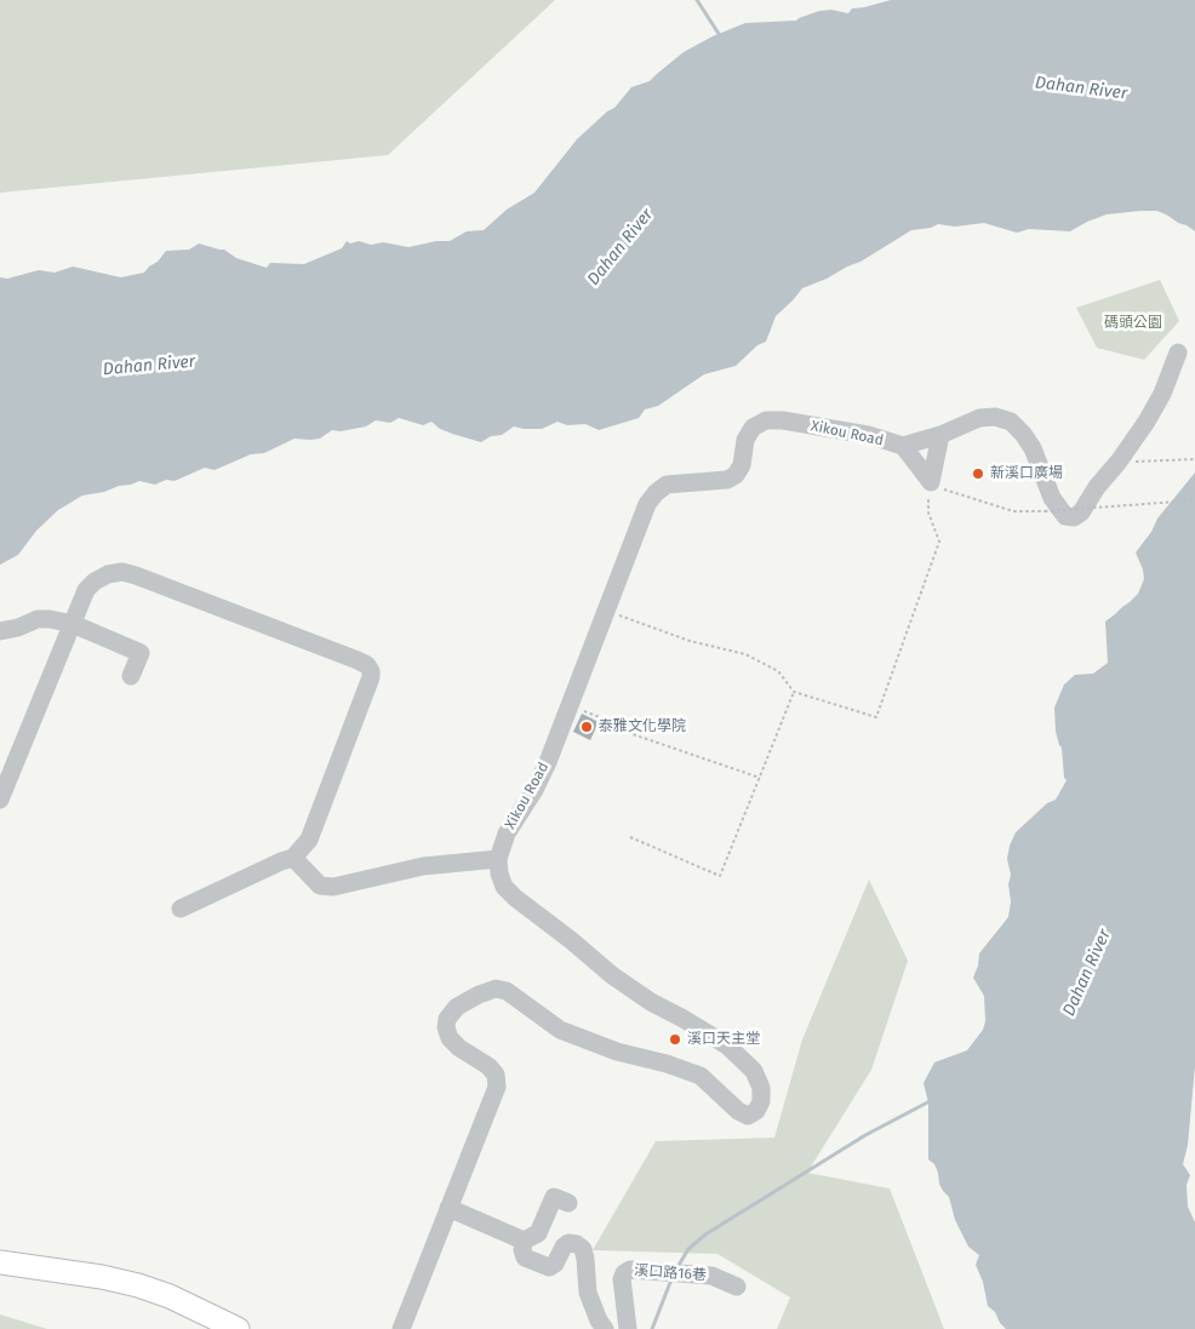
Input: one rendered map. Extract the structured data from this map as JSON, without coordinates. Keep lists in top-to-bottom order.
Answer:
{
  "streets": {
    "lane": ["Xikou Road", "溪口路16巷"]
  },
  "water": ["Dahan River"],
  "parks": ["碼頭公園"],
  "places": ["新溪口廣場", "泰雅文化學院", "溪口天主堂"]
}
